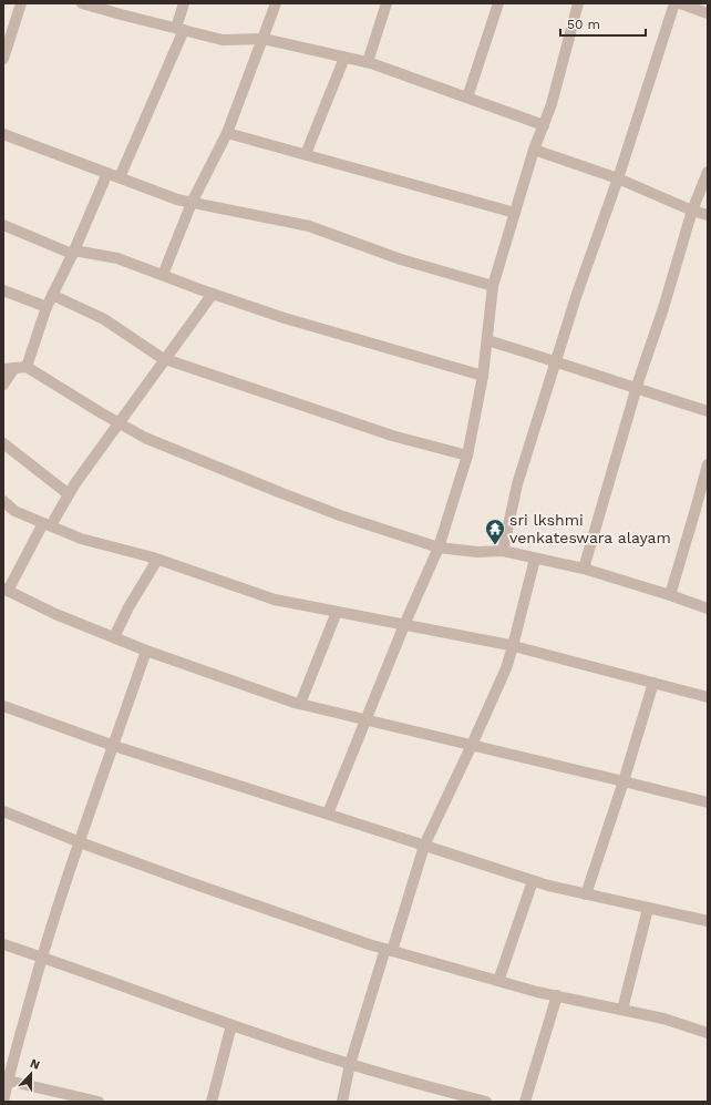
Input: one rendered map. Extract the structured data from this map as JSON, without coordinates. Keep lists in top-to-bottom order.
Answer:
{
  "places": {
    "temple": ["sri lkshmi venkateswara alayam"]
  },
  "scale_bar": "50 m",
  "north": "top"
}
